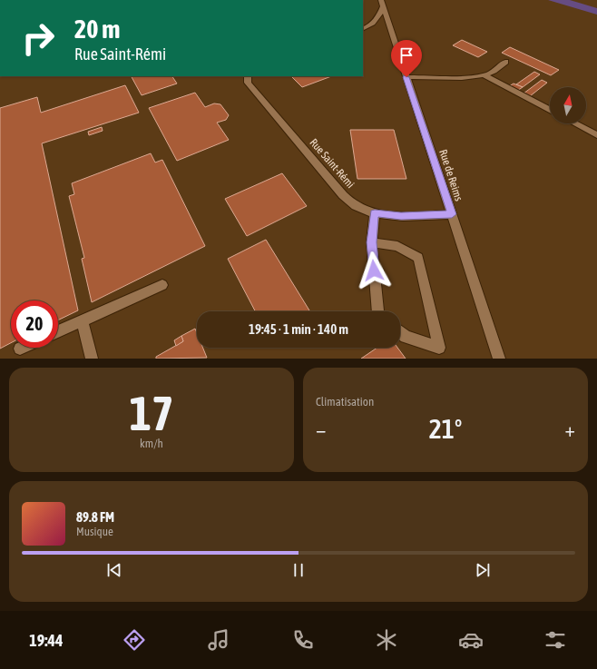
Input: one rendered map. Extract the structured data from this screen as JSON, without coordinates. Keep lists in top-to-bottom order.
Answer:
{
  "streets": {
    "street": ["Rue Saint-Rémi", "Rue de Reims"]
  },
  "crossings": [
    ["Rue Saint-Rémi", "Rue de Reims"]
  ],
  "north": "top",
  "page": {
    "turn": ["20 m", "Rue Saint-Rémi"],
    "limit": "20",
    "trip": "19:45 · 1 min · 140 m",
    "tile": [
      ["17", "km/h"],
      "Climatisation"
    ],
    "heat": ["−", "21°", "+"],
    "song": ["89.8 FM", "Musique"],
    "tabs": "19:44"
  }
}
